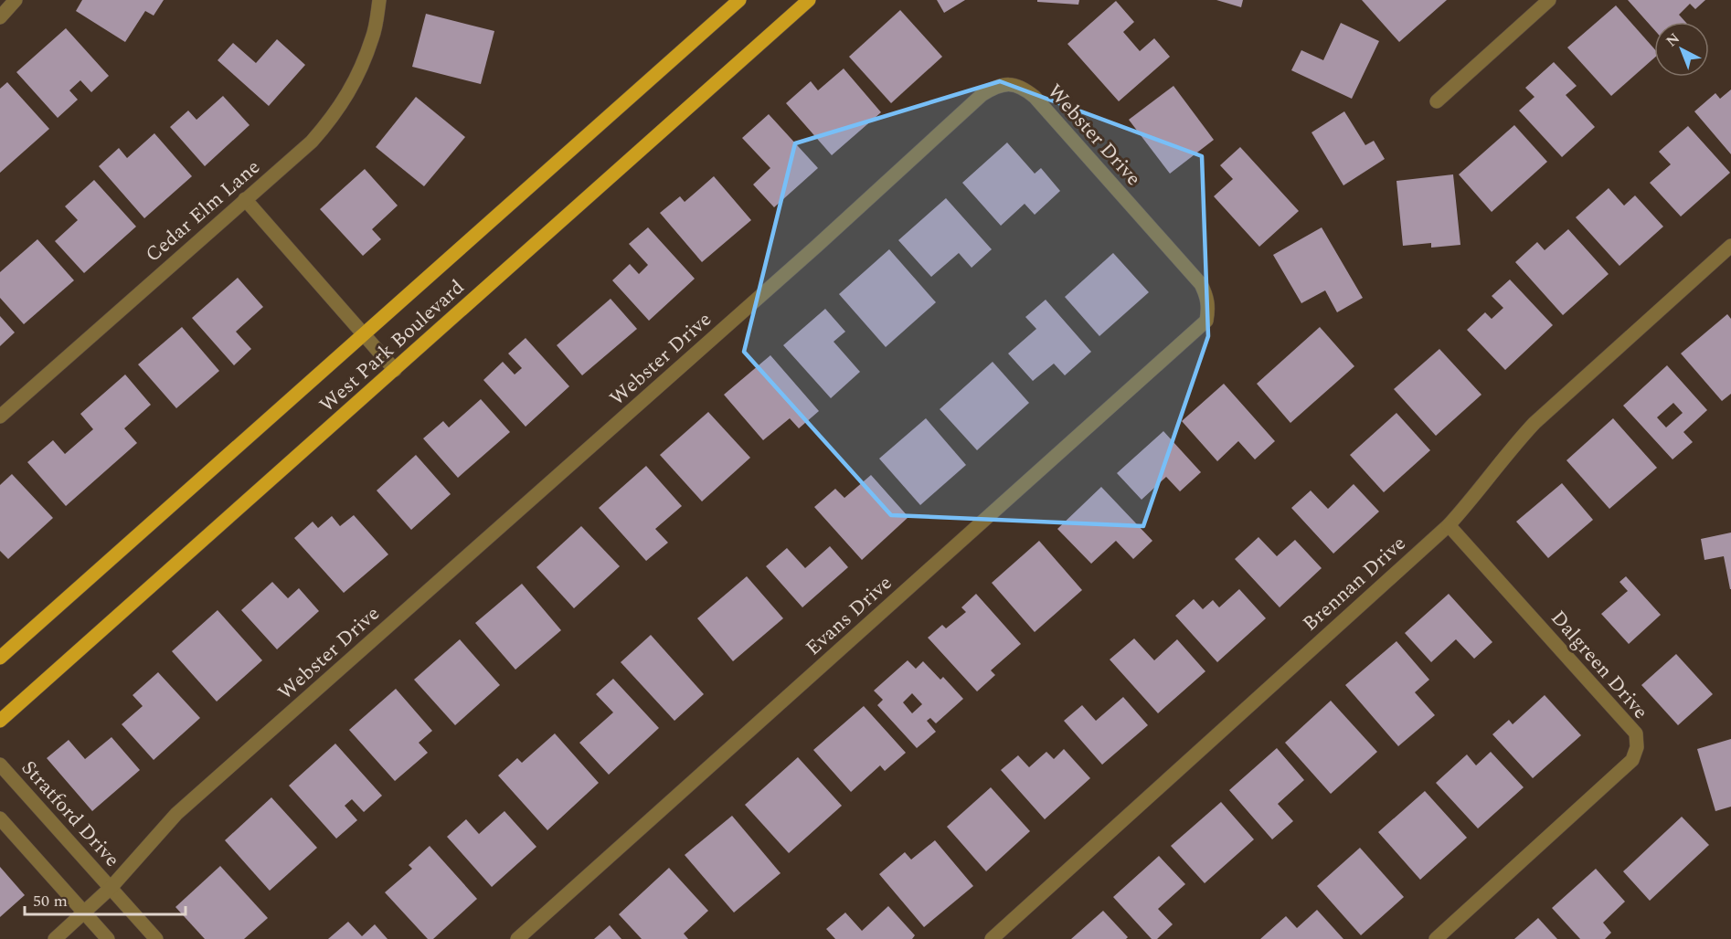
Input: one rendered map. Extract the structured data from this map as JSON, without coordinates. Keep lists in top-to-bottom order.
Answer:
{
  "streets": {
    "main road": ["West Park Boulevard"],
    "street": [
      "Webster Drive",
      "Cedar Elm Lane",
      "Brennan Drive",
      "Evans Drive",
      "Dalgreen Drive",
      "Stratford Drive"
    ]
  },
  "crossings": [
    ["Webster Drive", "Evans Drive"],
    ["Webster Drive", "Stratford Drive"],
    ["Brennan Drive", "Dalgreen Drive"]
  ],
  "scale_bar": "50 m",
  "north": "top left"
}
